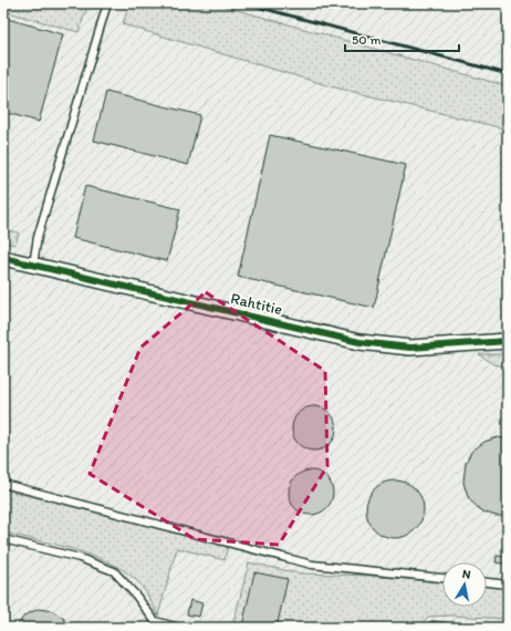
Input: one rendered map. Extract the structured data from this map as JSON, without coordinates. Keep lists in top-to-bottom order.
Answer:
{
  "streets": {
    "street": ["Rahtitie"]
  },
  "scale_bar": "50 m",
  "north": "top"
}
